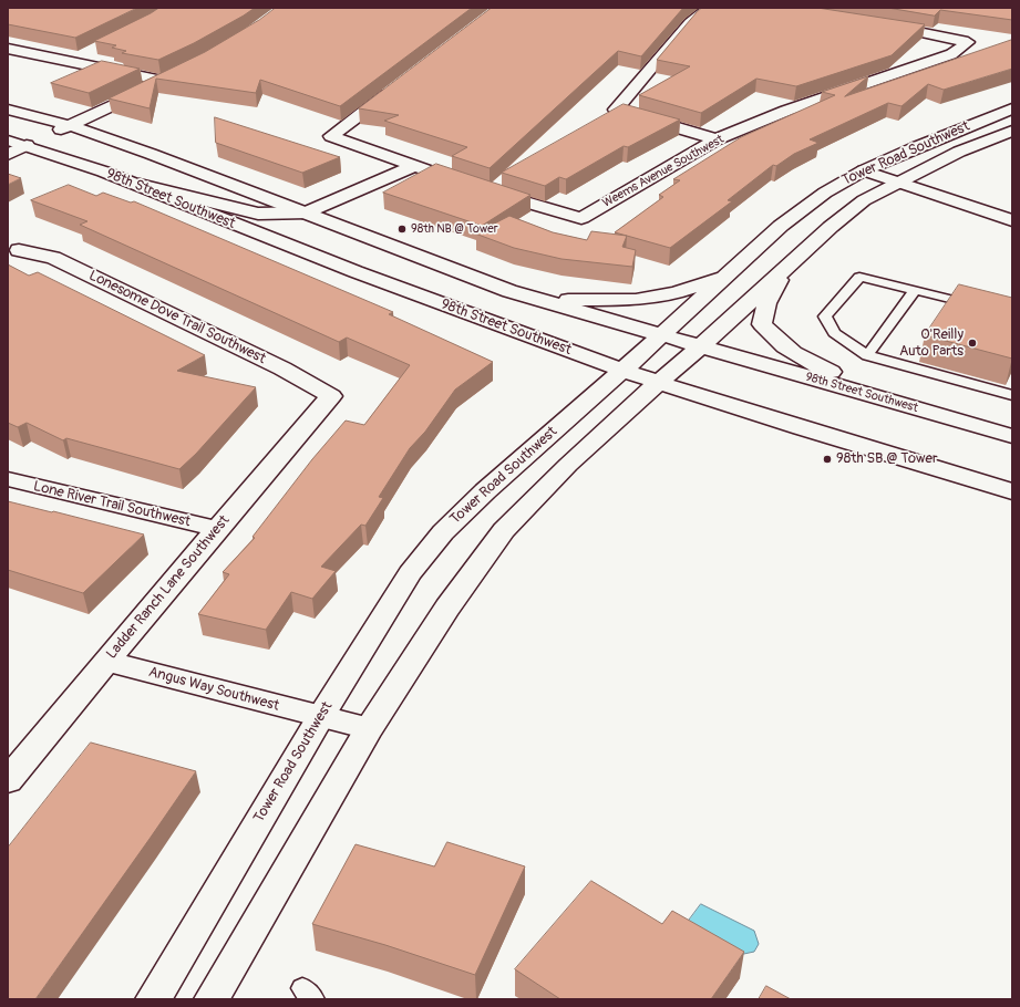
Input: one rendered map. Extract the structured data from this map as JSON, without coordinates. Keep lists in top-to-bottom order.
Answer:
{
  "streets": {
    "street": [
      "Tower Road Southwest",
      "Weems Avenue Southwest",
      "98th Street Southwest",
      "Lonesome Dove Trail Southwest",
      "Lone River Trail Southwest",
      "Ladder Ranch Lane Southwest",
      "Angus Way Southwest"
    ]
  },
  "crossings": [
    ["Tower Road Southwest", "98th Street Southwest"],
    ["Tower Road Southwest", "Angus Way Southwest"],
    ["Lonesome Dove Trail Southwest", "Ladder Ranch Lane Southwest"],
    ["Lone River Trail Southwest", "Ladder Ranch Lane Southwest"],
    ["Ladder Ranch Lane Southwest", "Angus Way Southwest"]
  ],
  "places": ["98th NB @ Tower", "O'Reilly Auto Parts", "98th SB @ Tower"]
}
